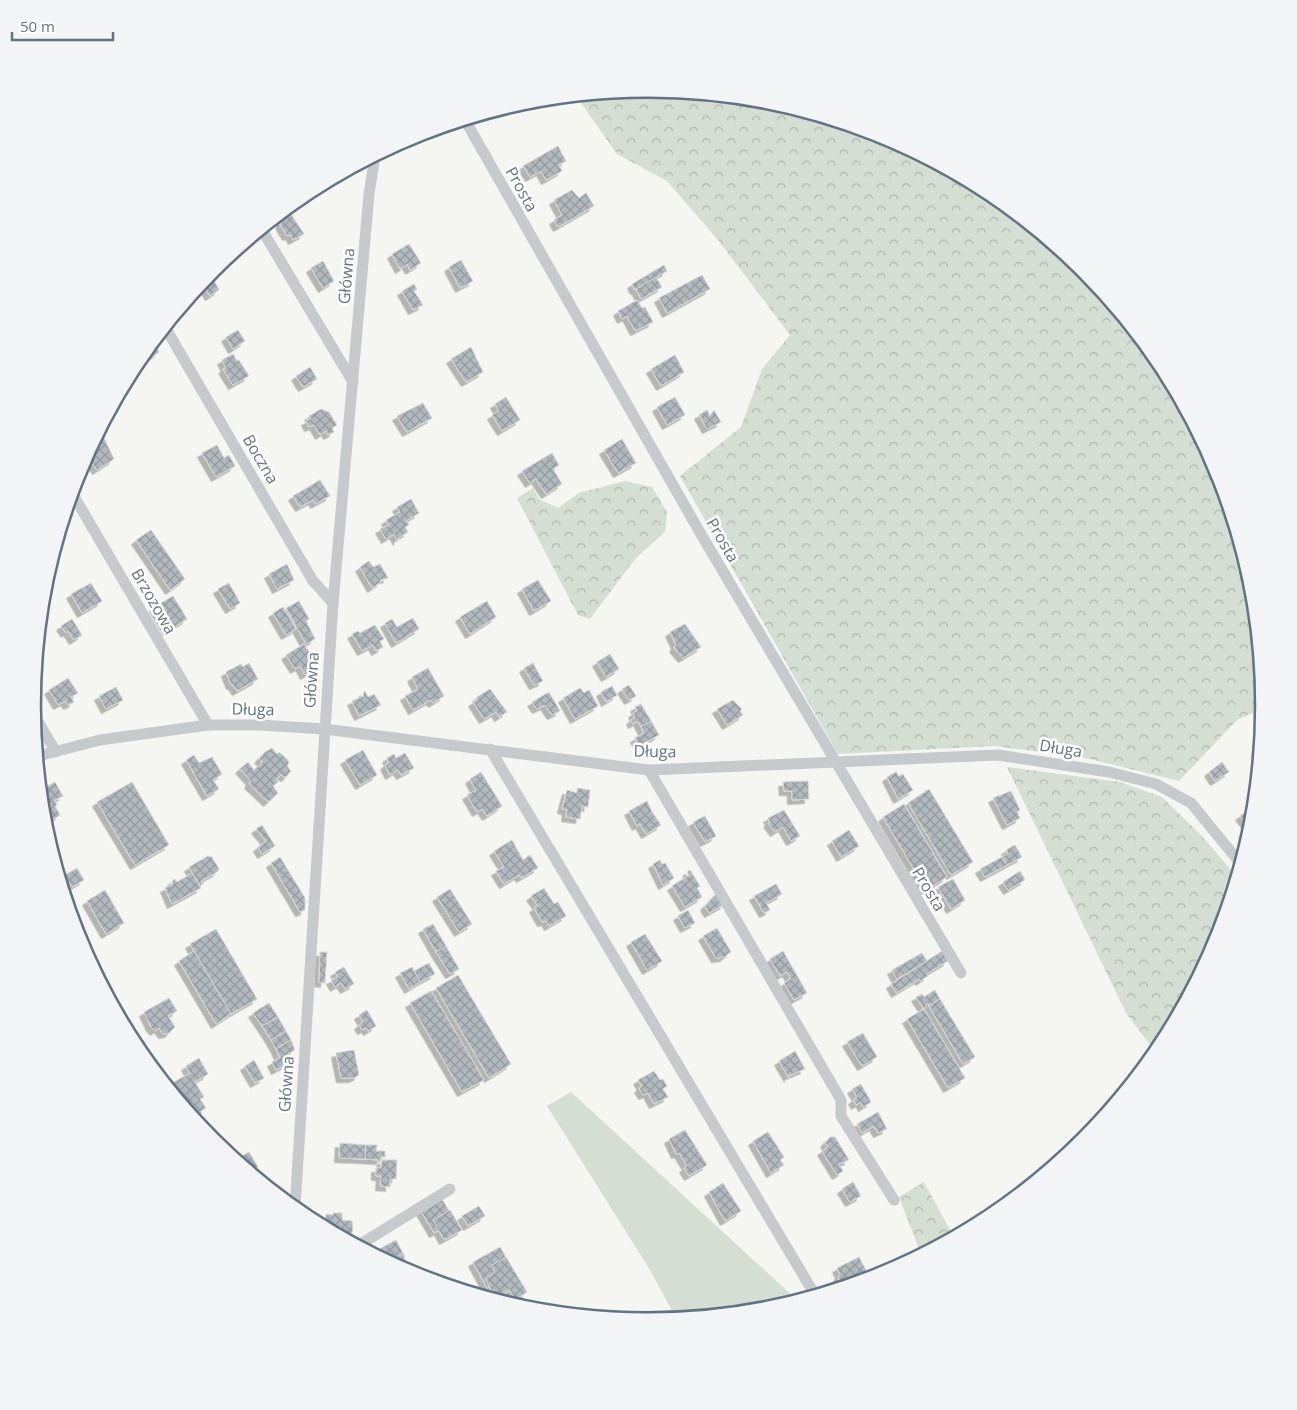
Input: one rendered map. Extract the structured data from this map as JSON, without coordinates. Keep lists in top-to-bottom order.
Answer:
{
  "streets": {
    "street": [
      "Prosta",
      "Główna",
      "Boczna",
      "Brzozowa",
      "Długa"
    ]
  },
  "crossings": [
    ["Prosta", "Długa"],
    ["Główna", "Boczna"],
    ["Główna", "Długa"],
    ["Brzozowa", "Długa"]
  ],
  "scale_bar": "50 m"
}
